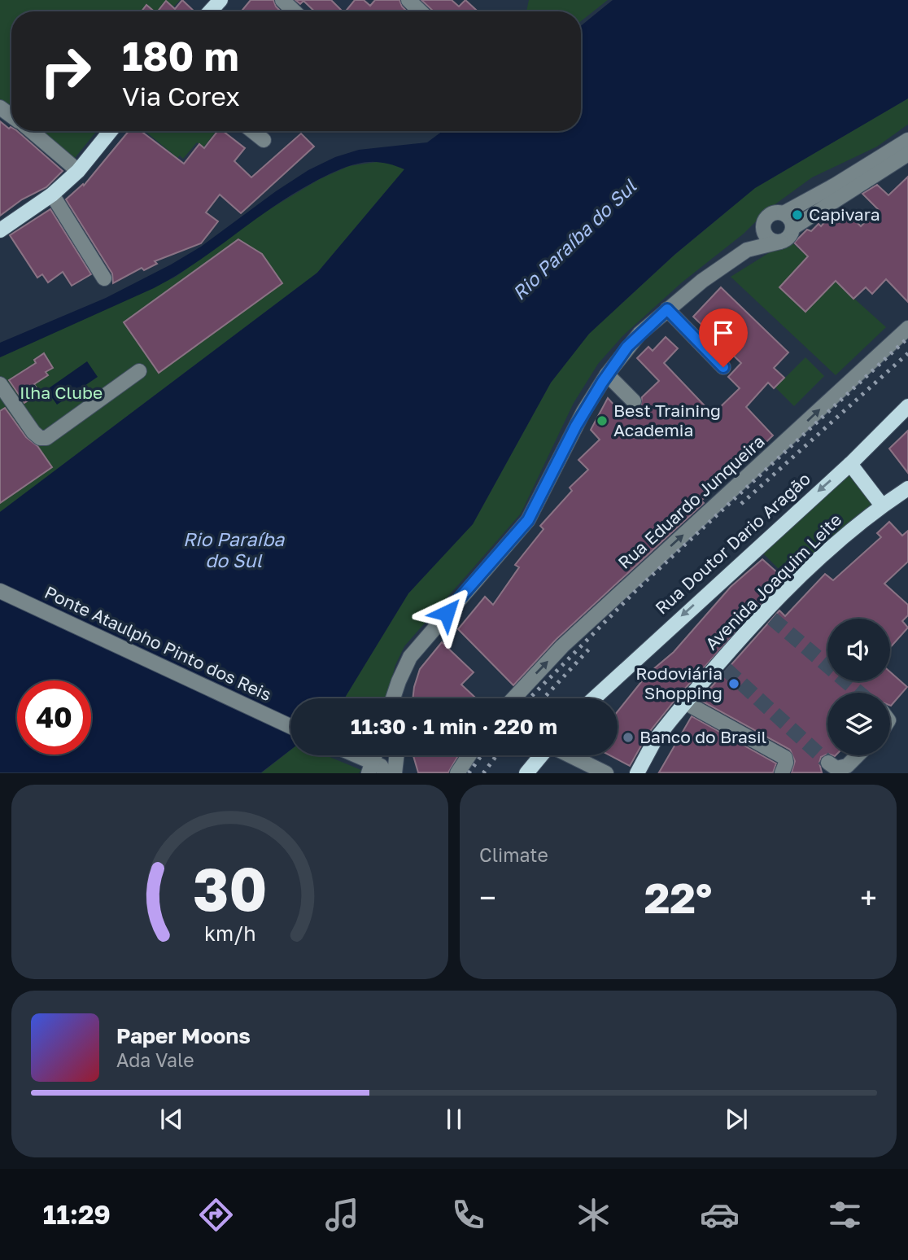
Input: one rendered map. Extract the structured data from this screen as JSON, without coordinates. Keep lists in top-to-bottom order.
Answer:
{
  "streets": {
    "main road": ["Rua Doutor Dario Aragão", "Avenida Joaquim Leite"],
    "street": ["Rua Eduardo Junqueira", "Ponte Ataulpho Pinto dos Reis"]
  },
  "one_way": ["Rua Doutor Dario Aragão"],
  "water": ["Rio Paraíba do Sul"],
  "parks": ["Ilha Clube"],
  "places": [
    "Capivara",
    "Best Training Academia",
    "Rodoviária Shopping",
    "Banco do Brasil"
  ],
  "page": {
    "turn": ["180 m", "Via Corex"],
    "limit": "40",
    "trip": "11:30 · 1 min · 220 m",
    "tile": "Climate",
    "heat": ["−", "22°", "+"],
    "song": ["Paper Moons", "Ada Vale"],
    "tabs": "11:29",
    "gauge": ["30", "km/h"]
  }
}
